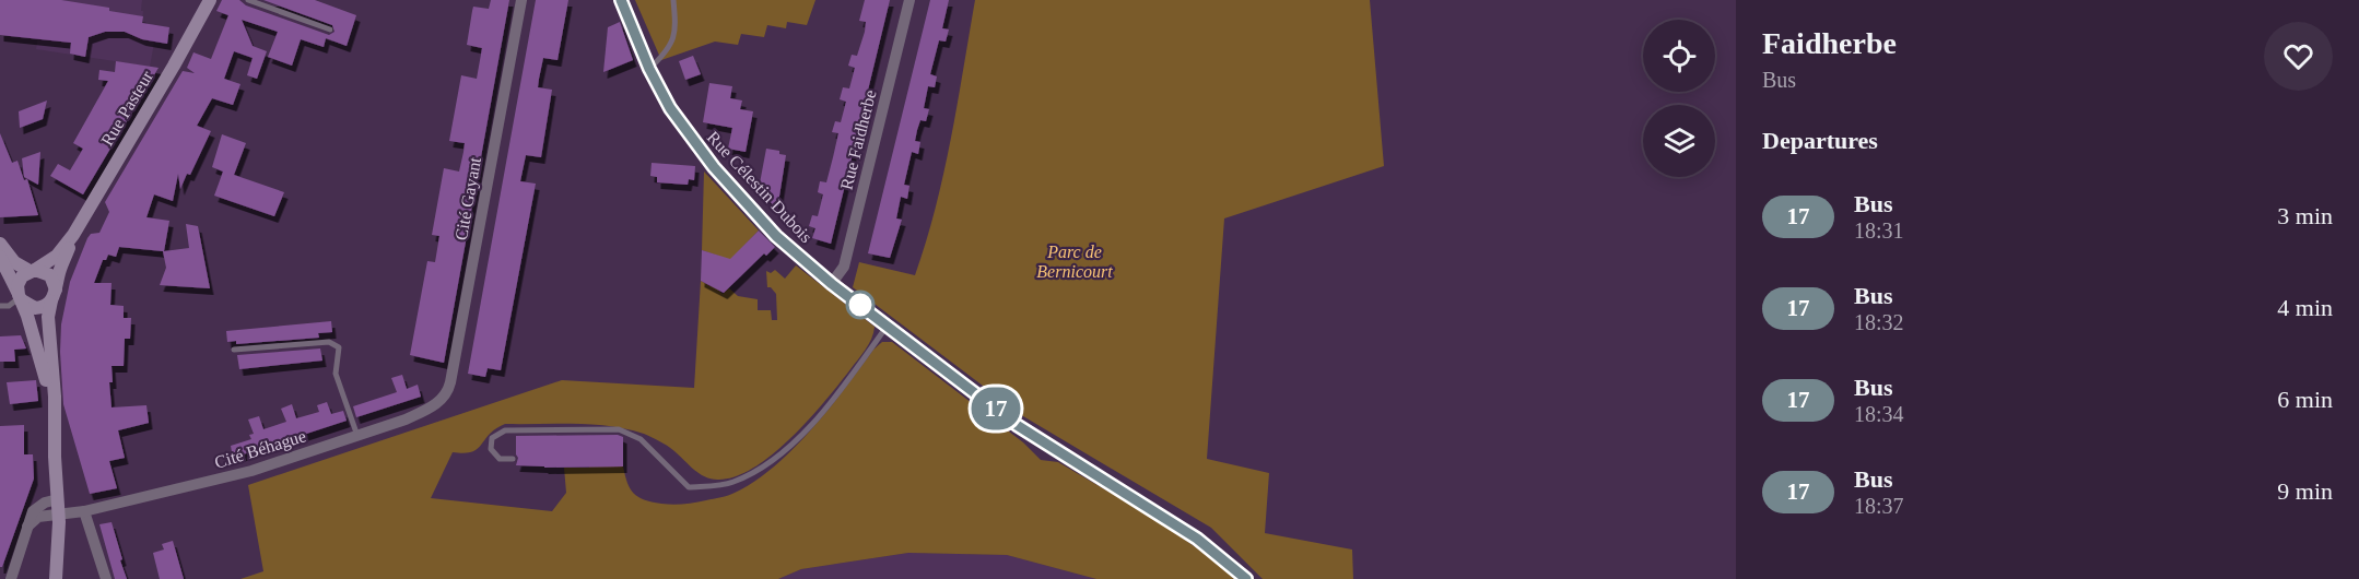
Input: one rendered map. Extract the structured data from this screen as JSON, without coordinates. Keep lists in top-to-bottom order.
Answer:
{
  "streets": {
    "street": [
      "Rue Pasteur",
      "Rue Faidherbe",
      "Rue Célestin Dubois",
      "Cité Gayant",
      "Cité Béhague"
    ]
  },
  "crossings": [
    ["Rue Faidherbe", "Rue Célestin Dubois"],
    ["Cité Gayant", "Cité Béhague"]
  ],
  "parks": ["Parc de Bernicourt"],
  "lines": ["bus line 17"],
  "page": {
    "on_map": "17",
    "heading": [
      ["Faidherbe", "Bus"],
      "Departures"
    ],
    "list": [
      {
        "mark": "17",
        "name": "Bus",
        "note": "18:31",
        "value": "3 min"
      },
      {
        "mark": "17",
        "name": "Bus",
        "note": "18:32",
        "value": "4 min"
      },
      {
        "mark": "17",
        "name": "Bus",
        "note": "18:34",
        "value": "6 min"
      },
      {
        "mark": "17",
        "name": "Bus",
        "note": "18:37",
        "value": "9 min"
      }
    ]
  }
}
